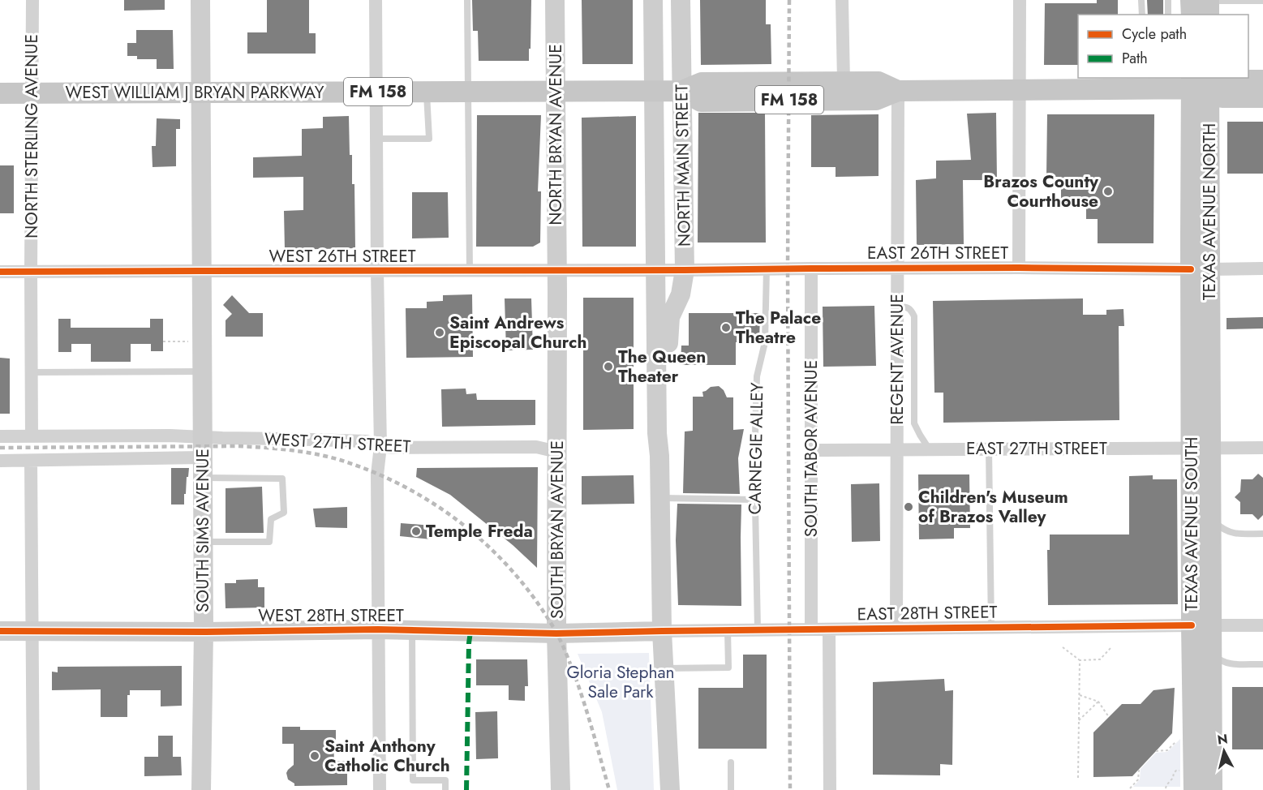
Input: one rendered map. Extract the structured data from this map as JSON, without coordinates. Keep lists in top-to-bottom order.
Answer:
{
  "streets": {
    "main road": [
      "FM 158",
      "WEST WILLIAM J BRYAN PARKWAY",
      "TEXAS AVENUE NORTH",
      "TEXAS AVENUE SOUTH"
    ],
    "street": [
      "NORTH BRYAN AVENUE",
      "NORTH STERLING AVENUE",
      "NORTH MAIN STREET",
      "EAST 26TH STREET",
      "WEST 26TH STREET",
      "REGENT AVENUE",
      "WEST 27TH STREET",
      "SOUTH TABOR AVENUE",
      "EAST 27TH STREET",
      "SOUTH BRYAN AVENUE",
      "SOUTH SIMS AVENUE",
      "EAST 28TH STREET",
      "WEST 28TH STREET"
    ],
    "lane": ["CARNEGIE ALLEY"]
  },
  "crossings": [
    ["FM 158", "WEST WILLIAM J BRYAN PARKWAY"],
    ["FM 158", "NORTH MAIN STREET"],
    ["FM 158", "TEXAS AVENUE NORTH"],
    ["FM 158", "REGENT AVENUE"],
    ["WEST WILLIAM J BRYAN PARKWAY", "NORTH BRYAN AVENUE"],
    ["WEST WILLIAM J BRYAN PARKWAY", "NORTH STERLING AVENUE"],
    ["WEST WILLIAM J BRYAN PARKWAY", "NORTH MAIN STREET"],
    ["WEST WILLIAM J BRYAN PARKWAY", "SOUTH SIMS AVENUE"],
    ["NORTH BRYAN AVENUE", "WEST 26TH STREET"],
    ["NORTH BRYAN AVENUE", "SOUTH BRYAN AVENUE"],
    ["NORTH STERLING AVENUE", "WEST 26TH STREET"],
    ["NORTH STERLING AVENUE", "WEST 27TH STREET"],
    ["NORTH MAIN STREET", "EAST 26TH STREET"],
    ["NORTH MAIN STREET", "WEST 26TH STREET"],
    ["TEXAS AVENUE NORTH", "EAST 26TH STREET"],
    ["TEXAS AVENUE NORTH", "TEXAS AVENUE SOUTH"],
    ["EAST 26TH STREET", "WEST 26TH STREET"],
    ["EAST 26TH STREET", "REGENT AVENUE"],
    ["EAST 26TH STREET", "CARNEGIE ALLEY"],
    ["EAST 26TH STREET", "SOUTH TABOR AVENUE"],
    ["WEST 26TH STREET", "SOUTH BRYAN AVENUE"],
    ["WEST 26TH STREET", "SOUTH SIMS AVENUE"],
    ["REGENT AVENUE", "EAST 27TH STREET"],
    ["REGENT AVENUE", "EAST 28TH STREET"],
    ["WEST 27TH STREET", "SOUTH BRYAN AVENUE"],
    ["WEST 27TH STREET", "SOUTH SIMS AVENUE"],
    ["CARNEGIE ALLEY", "EAST 28TH STREET"],
    ["SOUTH TABOR AVENUE", "EAST 27TH STREET"],
    ["SOUTH TABOR AVENUE", "EAST 28TH STREET"],
    ["EAST 27TH STREET", "TEXAS AVENUE SOUTH"],
    ["TEXAS AVENUE SOUTH", "EAST 28TH STREET"],
    ["SOUTH BRYAN AVENUE", "WEST 28TH STREET"],
    ["SOUTH SIMS AVENUE", "WEST 28TH STREET"],
    ["EAST 28TH STREET", "WEST 28TH STREET"]
  ],
  "parks": ["Gloria Stephan Sale Park"],
  "places": [
    "Brazos County Courthouse",
    "The Palace Theatre",
    "Saint Andrews Episcopal Church",
    "The Queen Theater",
    "Children's Museum of Brazos Valley",
    "Temple Freda",
    "Saint Anthony Catholic Church"
  ],
  "legend": ["Cycle path", "Path"],
  "north": "top"
}
